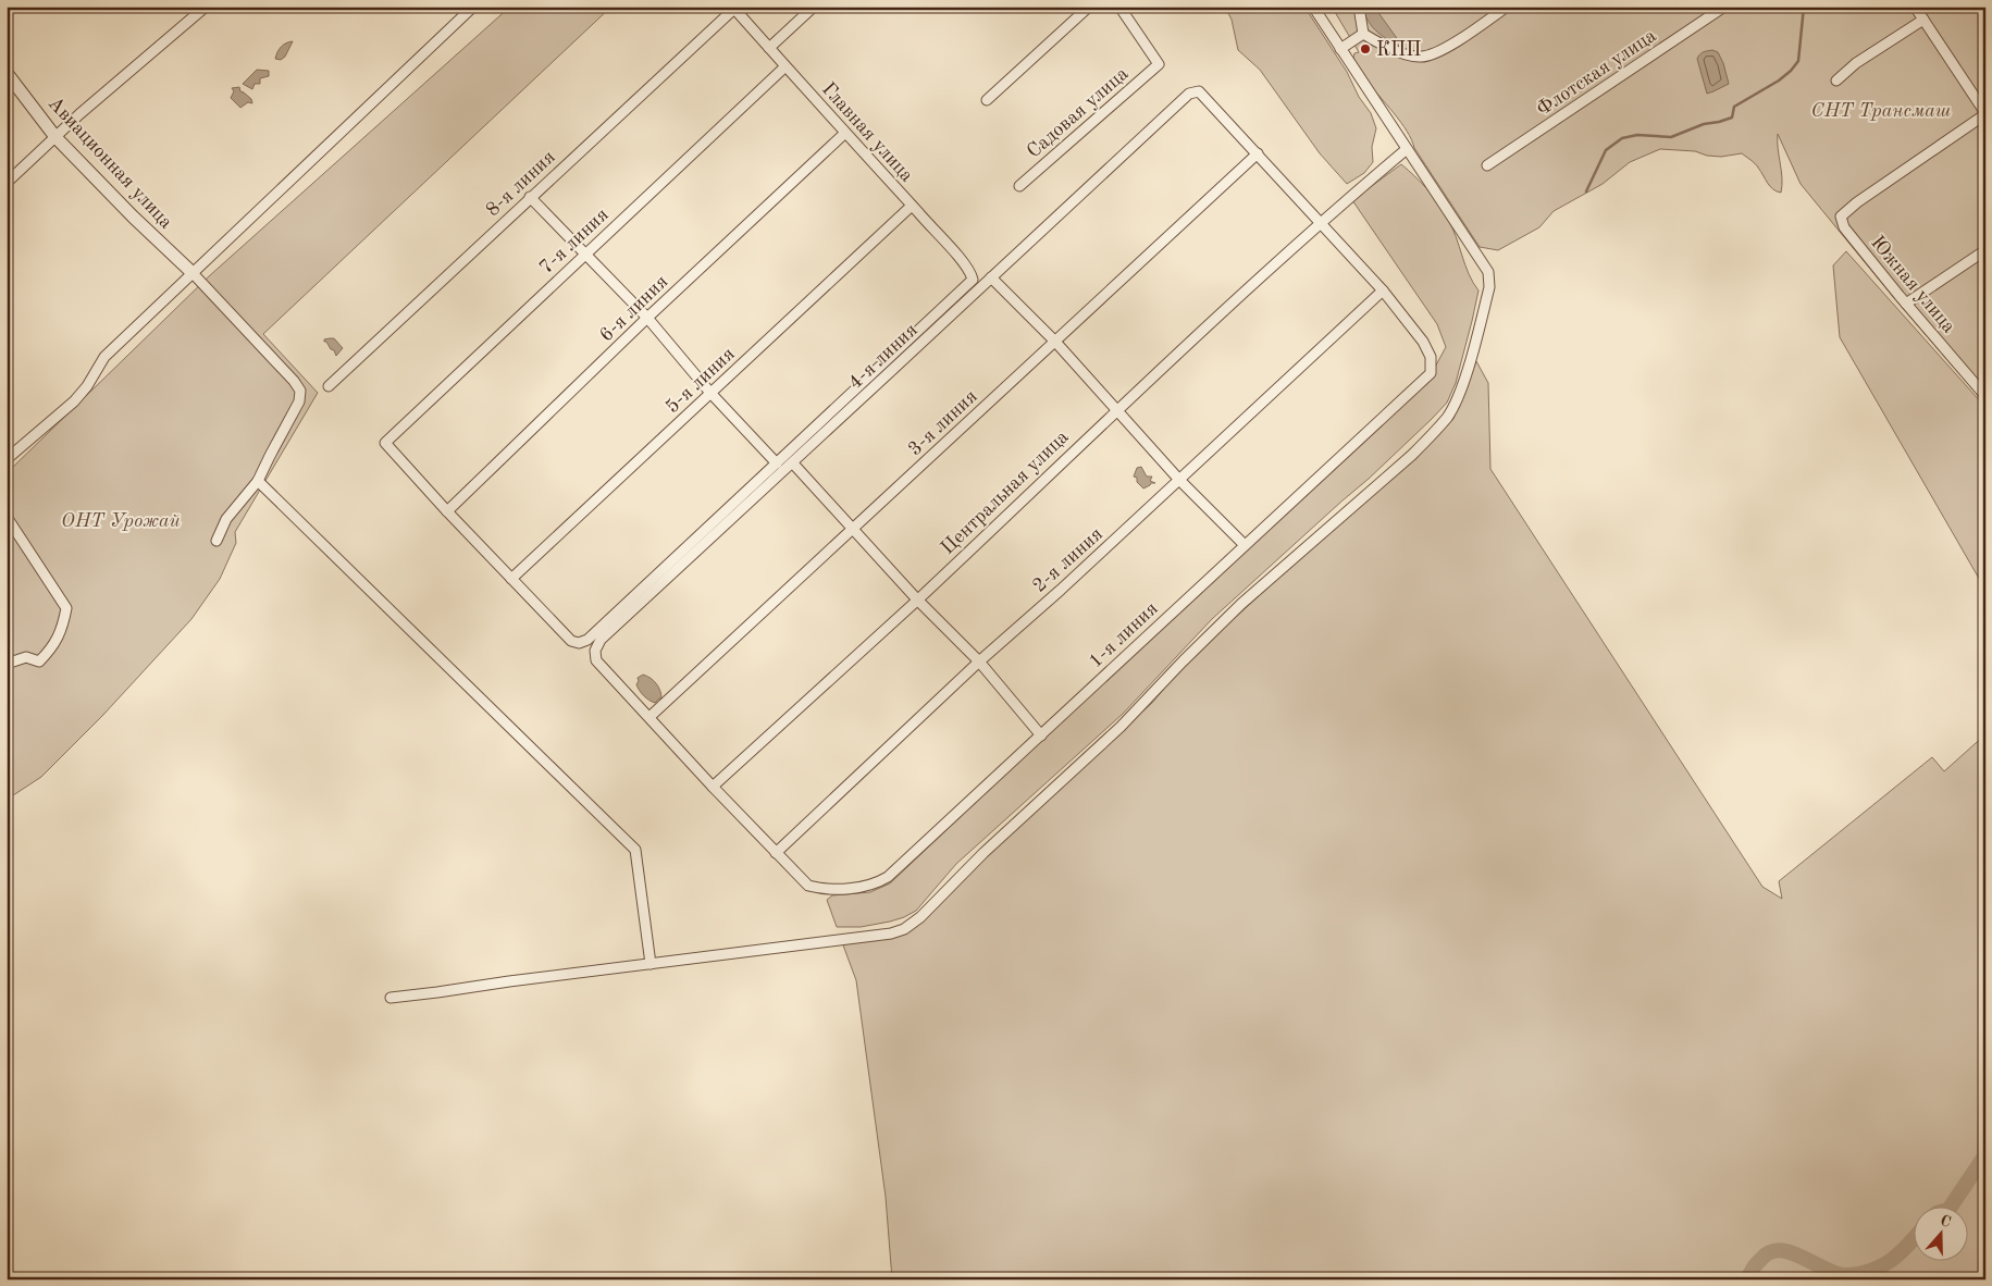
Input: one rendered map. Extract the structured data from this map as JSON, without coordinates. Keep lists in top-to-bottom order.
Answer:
{
  "streets": {
    "street": [
      "Флотская улица",
      "Садовая улица",
      "Главная улица",
      "Авиационная улица",
      "8-я линия",
      "7-я линия",
      "Южная улица",
      "6-я линия",
      "4-я линия",
      "5-я линия",
      "3-я линия",
      "Центральная улица",
      "2-я линия",
      "1-я линия"
    ]
  },
  "crossings": [
    ["Главная улица", "8-я линия"],
    ["Главная улица", "7-я линия"],
    ["Главная улица", "6-я линия"],
    ["Главная улица", "5-я линия"],
    ["7-я линия", "6-я линия"],
    ["4-я линия", "3-я линия"],
    ["2-я линия", "1-я линия"]
  ],
  "parks": ["СНТ Трансмаш", "ОНТ Урожай"],
  "places": ["КПП"],
  "north": "top"
}
